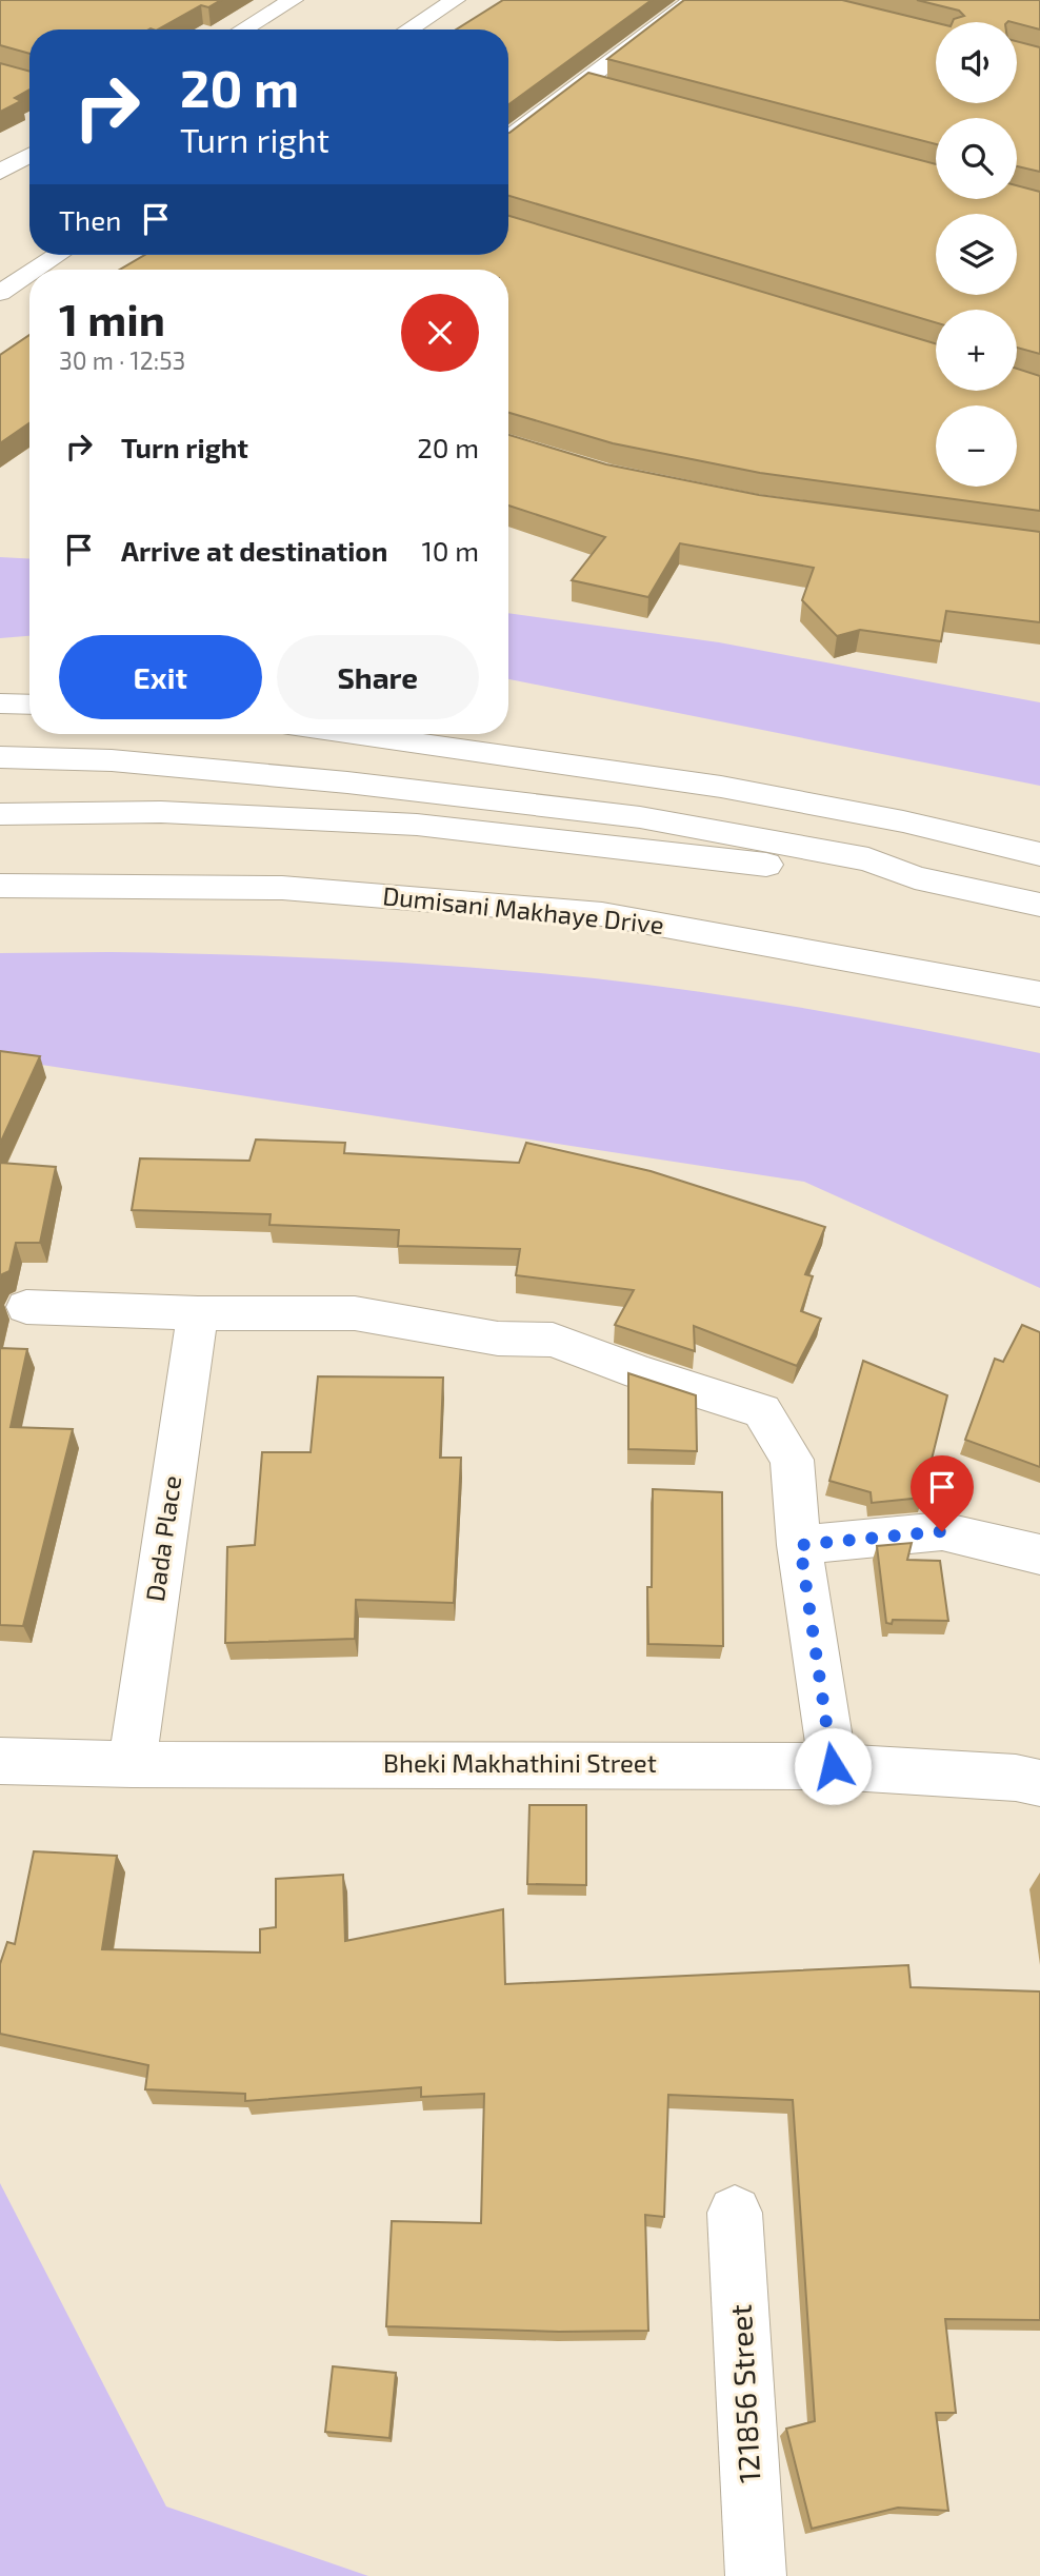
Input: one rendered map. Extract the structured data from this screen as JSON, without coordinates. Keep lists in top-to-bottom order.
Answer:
{
  "streets": {
    "street": [
      "Dumisani Makhaye Drive",
      "Dada Place",
      "Bheki Makhathini Street",
      "121856 Street"
    ]
  },
  "crossings": [
    ["Dada Place", "Bheki Makhathini Street"]
  ],
  "page": {
    "map_buttons": ["+", "−"],
    "turn": ["20 m", "Turn right"],
    "then": "Then",
    "heading": ["1 min", "30 m · 12:53"],
    "list": [
      {
        "name": "Turn right",
        "value": "20 m"
      },
      {
        "name": "Arrive at destination",
        "value": "10 m"
      }
    ],
    "buttons": ["Exit", "Share"]
  }
}
